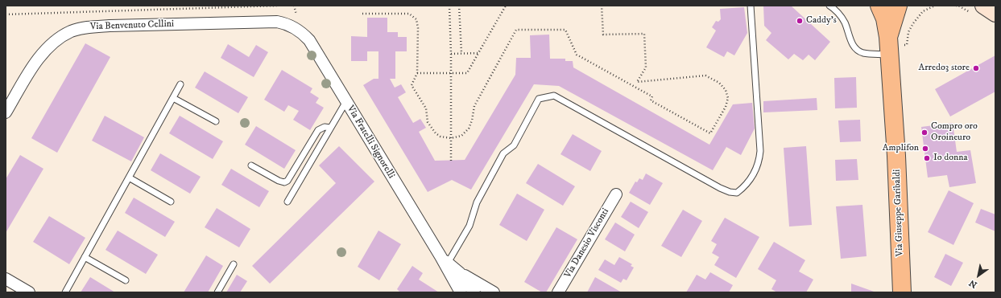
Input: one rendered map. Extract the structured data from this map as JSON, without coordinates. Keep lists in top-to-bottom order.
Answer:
{
  "streets": {
    "main road": ["Via Giuseppe Garibaldi"],
    "street": ["Via Benvenuto Cellini", "Via Fratelli Signorelli", "Via Danesio Visconti"]
  },
  "crossings": [
    ["Via Benvenuto Cellini", "Via Fratelli Signorelli"]
  ],
  "places": [
    "Caddy's",
    "Arredo3 store",
    "Compro oro Oroineuro",
    "Amplifon",
    "Io donna"
  ],
  "north": "bottom left"
}
